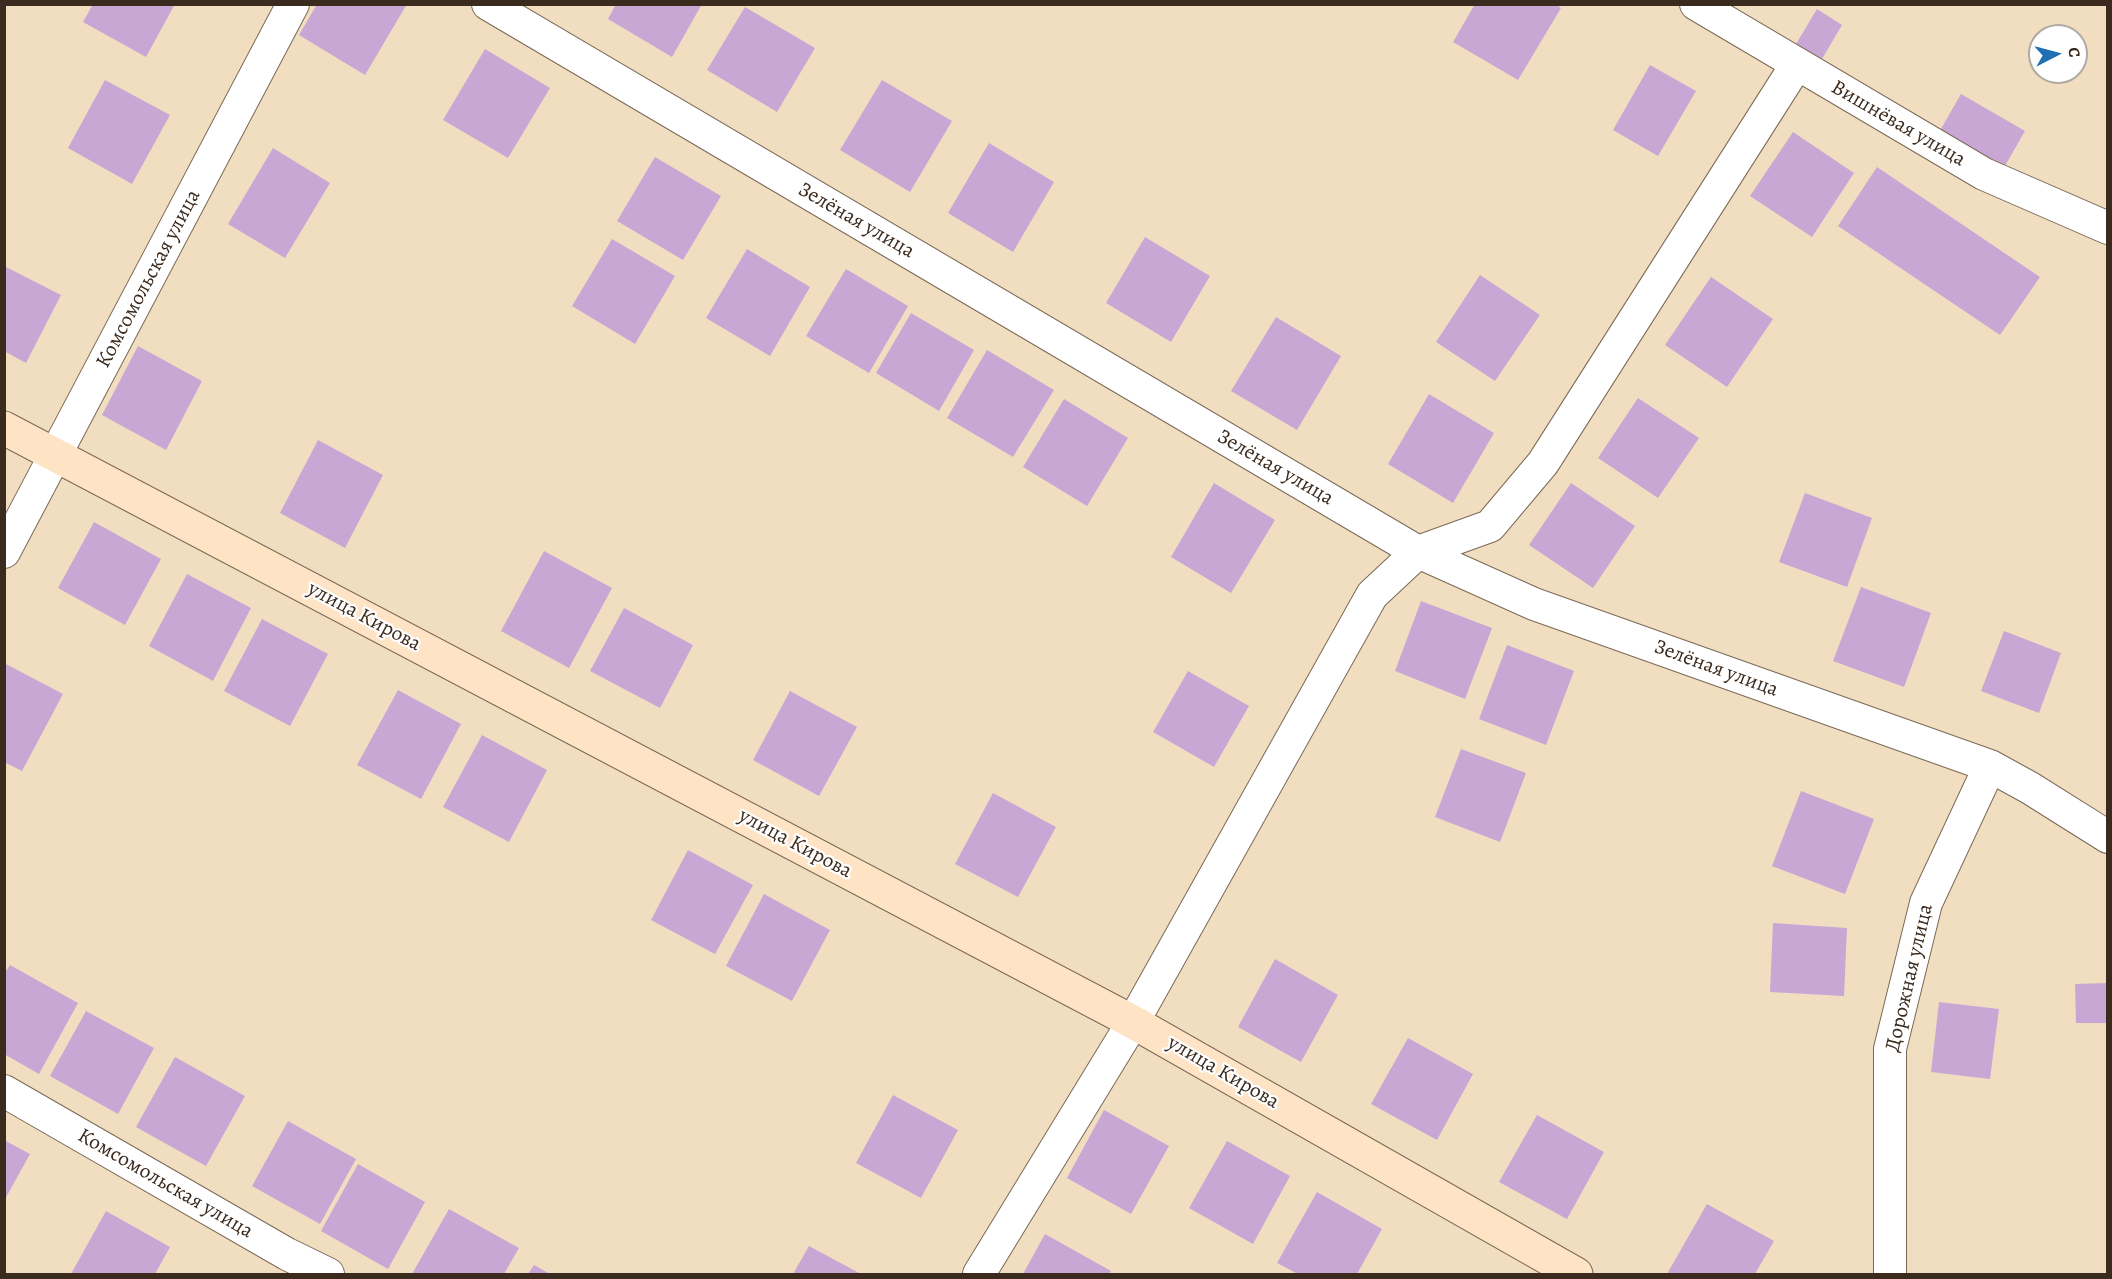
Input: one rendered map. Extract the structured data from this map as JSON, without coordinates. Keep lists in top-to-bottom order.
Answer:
{
  "streets": {
    "street": [
      "Вишнёвая улица",
      "Зелёная улица",
      "Комсомольская улица",
      "улица Кирова",
      "Дорожная улица"
    ]
  },
  "crossings": [
    ["Зелёная улица", "Дорожная улица"],
    ["Комсомольская улица", "улица Кирова"]
  ],
  "north": "right"
}
